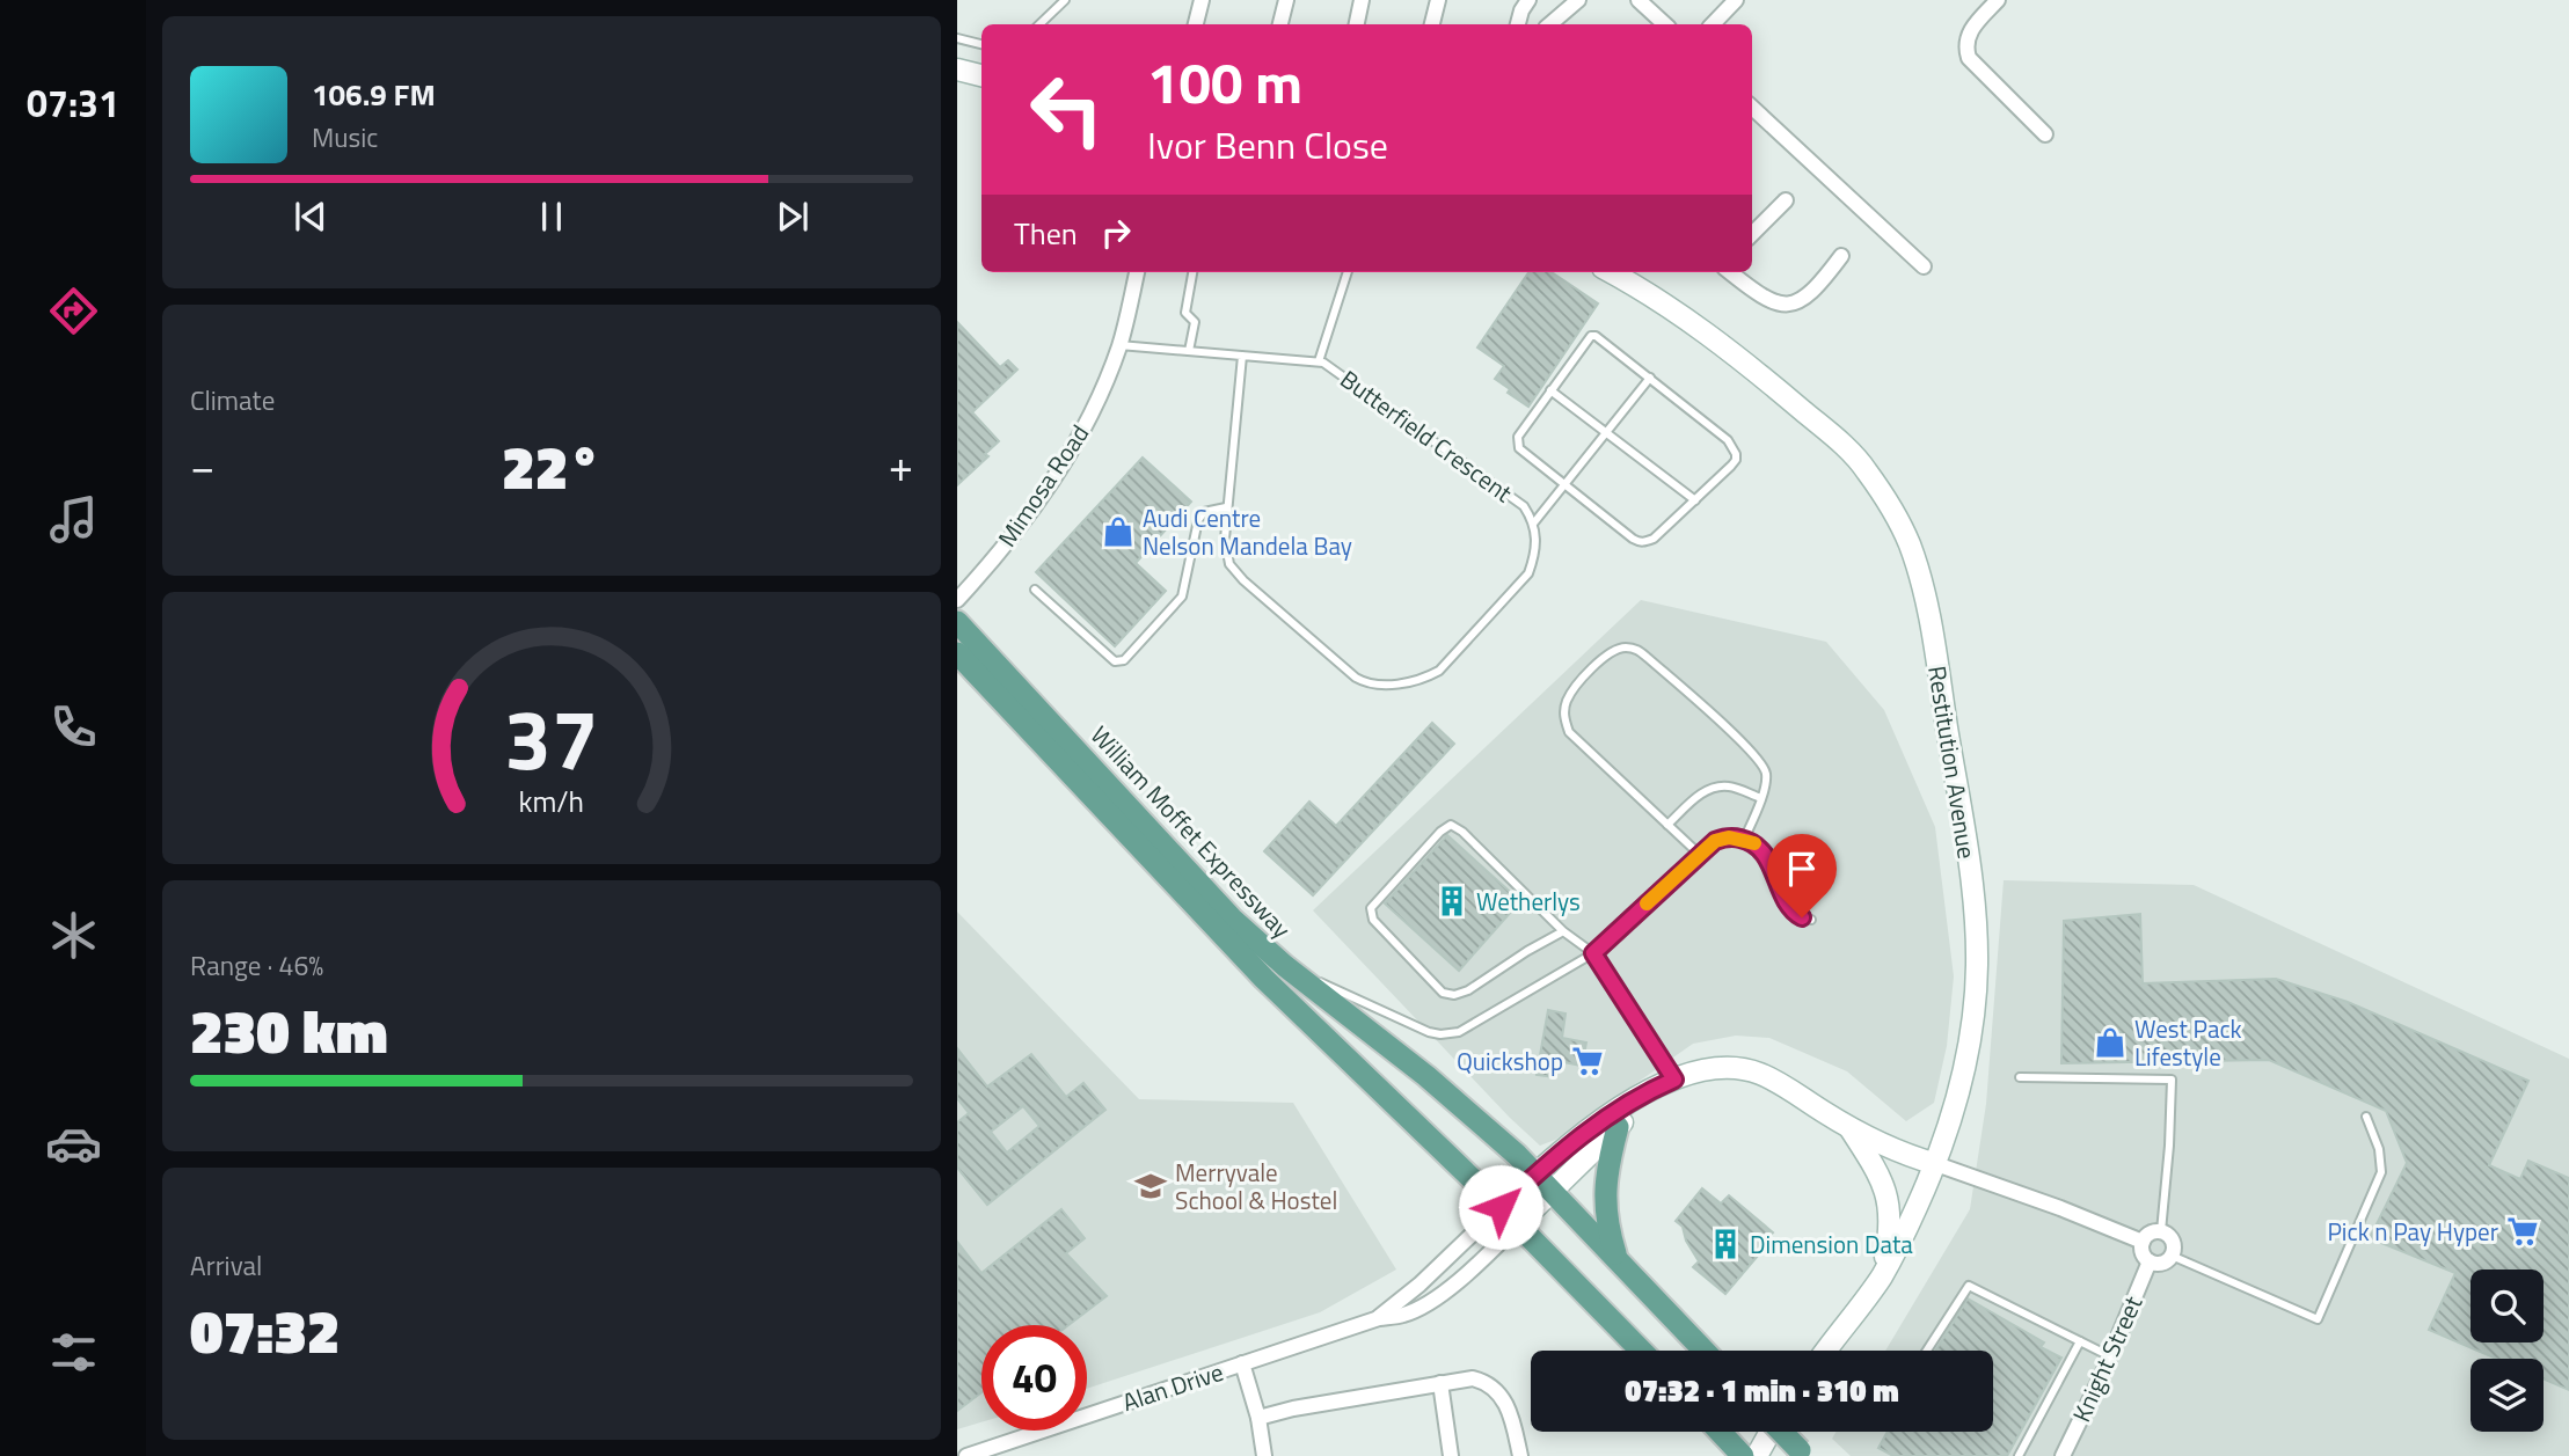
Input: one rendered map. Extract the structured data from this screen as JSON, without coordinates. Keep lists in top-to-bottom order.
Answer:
{
  "streets": {
    "main road": ["William Moffet Expressway"],
    "street": [
      "Mimosa Road",
      "Restitution Avenue",
      "Knight Street",
      "Alan Drive"
    ],
    "lane": ["Butterfield Crescent"]
  },
  "crossings": [
    ["Butterfield Crescent", "Mimosa Road"],
    ["William Moffet Expressway", "Alan Drive"]
  ],
  "places": {
    "shop": ["Audi Centre Nelson Mandela Bay", "West Pack Lifestyle"],
    "building": ["Wetherlys", "Dimension Data"],
    "supermarket": ["Quickshop", "Pick n Pay Hyper"],
    "school or university": ["Merryvale School & Hostel"]
  },
  "page": {
    "tabs": "07:31",
    "turn": ["100 m", "Ivor Benn Close"],
    "song": ["106.9 FM", "Music"],
    "then": "Then",
    "tile": [
      "Climate",
      ["Range · 46%", "230 km"],
      ["Arrival", "07:32"]
    ],
    "heat": ["−", "22°", "+"],
    "limit": "40",
    "trip": "07:32 · 1 min · 310 m",
    "gauge": ["37", "km/h"]
  }
}
